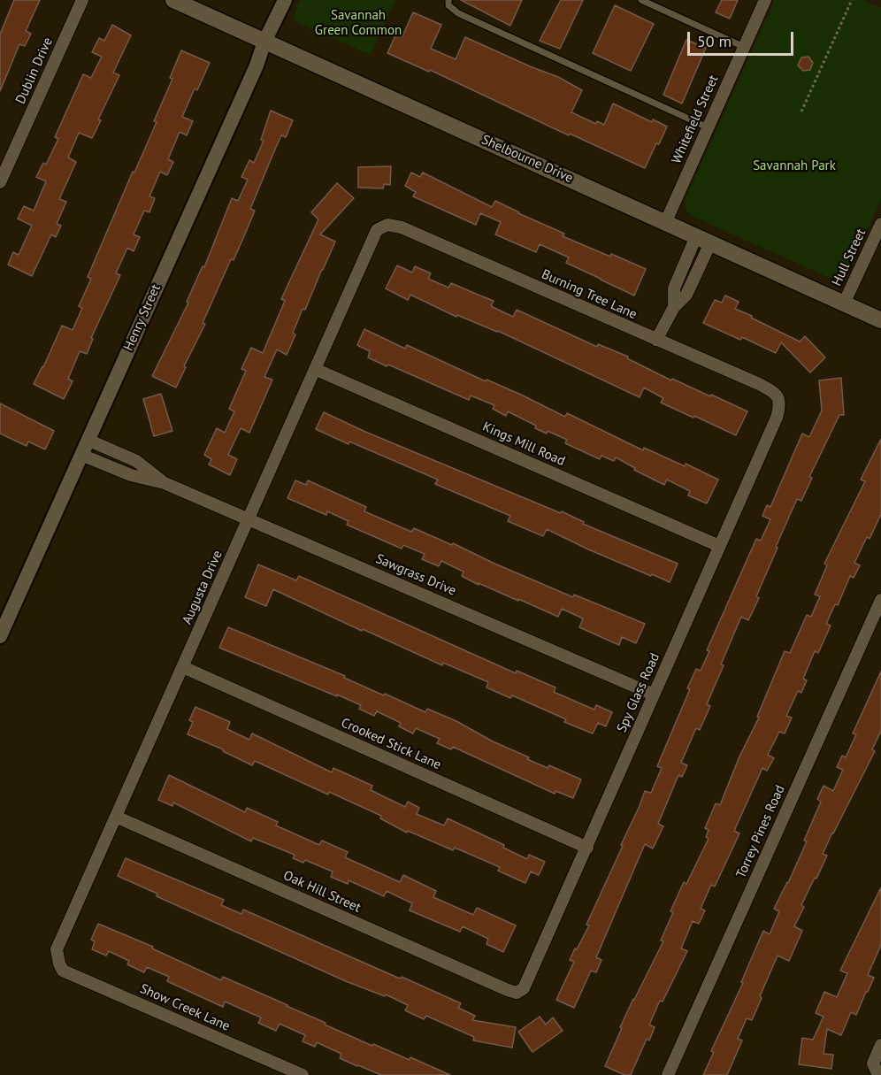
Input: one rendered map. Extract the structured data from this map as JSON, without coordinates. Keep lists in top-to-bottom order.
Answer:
{
  "streets": {
    "main road": ["Shelbourne Drive"],
    "street": [
      "Dublin Drive",
      "Whitefield Street",
      "Hull Street",
      "Burning Tree Lane",
      "Henry Street",
      "Kings Mill Road",
      "Sawgrass Drive",
      "Augusta Drive",
      "Spy Glass Road",
      "Crooked Stick Lane",
      "Torrey Pines Road",
      "Oak Hill Street",
      "Show Creek Lane"
    ]
  },
  "crossings": [
    ["Whitefield Street", "Shelbourne Drive"],
    ["Shelbourne Drive", "Hull Street"],
    ["Shelbourne Drive", "Henry Street"],
    ["Burning Tree Lane", "Augusta Drive"],
    ["Burning Tree Lane", "Spy Glass Road"],
    ["Henry Street", "Sawgrass Drive"],
    ["Kings Mill Road", "Augusta Drive"],
    ["Kings Mill Road", "Spy Glass Road"],
    ["Sawgrass Drive", "Augusta Drive"],
    ["Sawgrass Drive", "Spy Glass Road"],
    ["Augusta Drive", "Crooked Stick Lane"],
    ["Augusta Drive", "Oak Hill Street"],
    ["Augusta Drive", "Show Creek Lane"],
    ["Spy Glass Road", "Crooked Stick Lane"],
    ["Spy Glass Road", "Oak Hill Street"]
  ],
  "parks": ["Savannah Green Common", "Savannah Park"],
  "scale_bar": "50 m"
}
